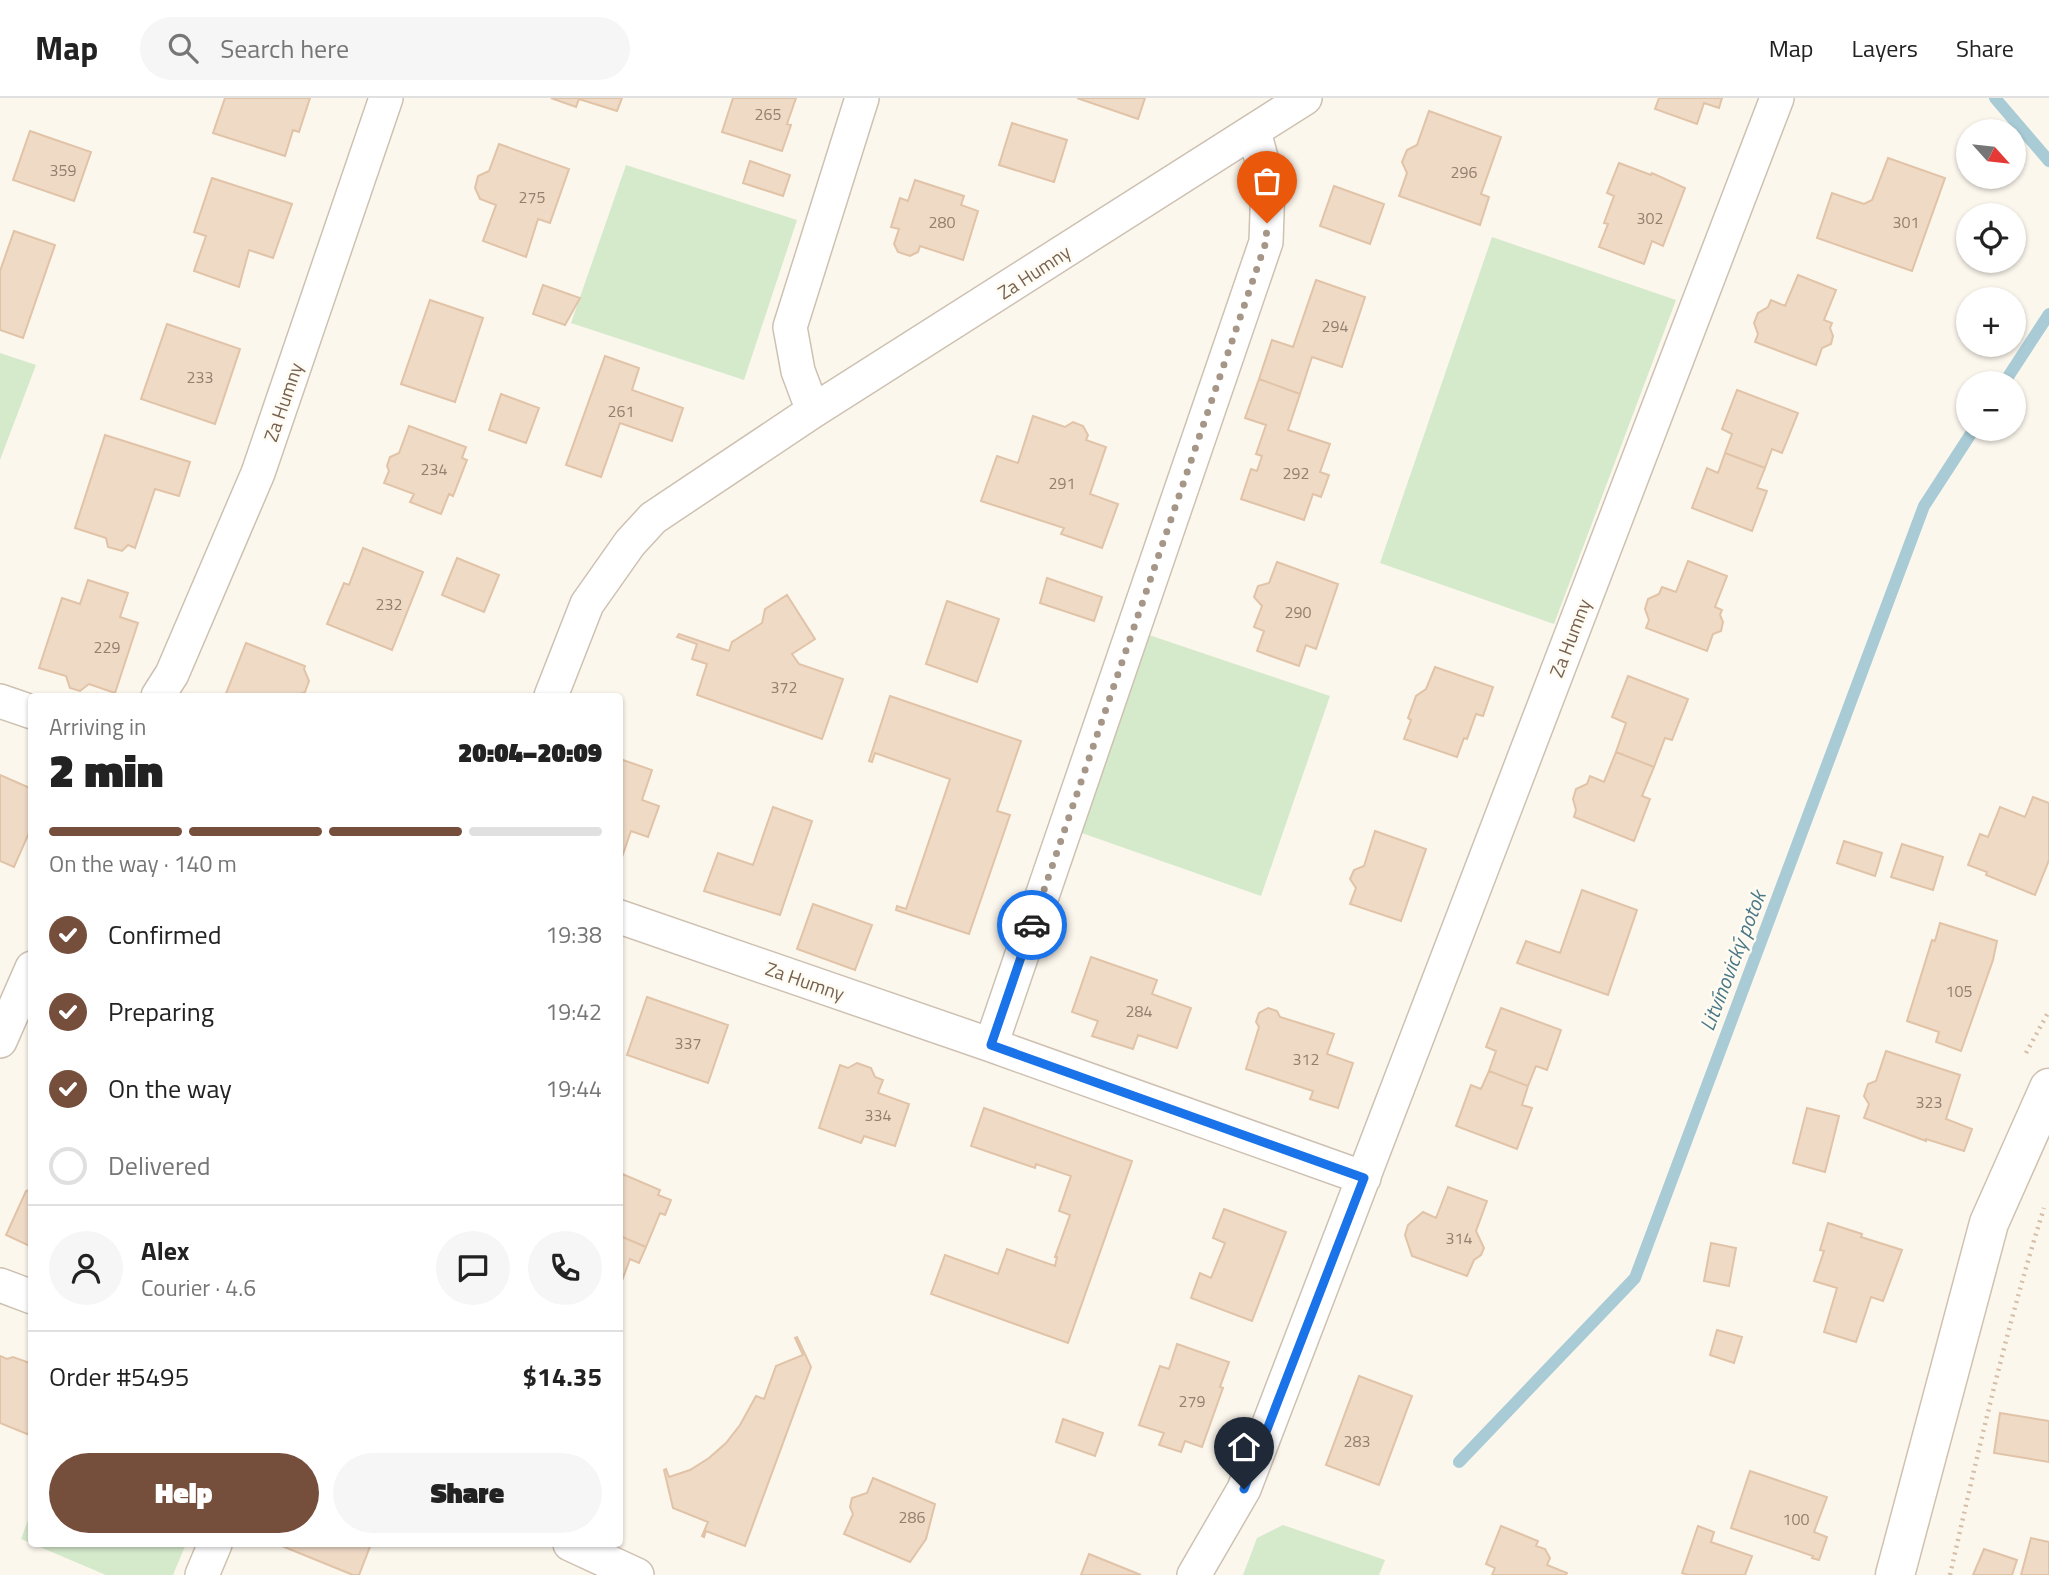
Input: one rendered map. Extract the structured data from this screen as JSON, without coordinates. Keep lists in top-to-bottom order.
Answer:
{
  "streets": {
    "street": ["Za Humny"]
  },
  "water": ["Litvínovický potok"],
  "house_numbers": [
    "265",
    "359",
    "296",
    "275",
    "302",
    "280",
    "301",
    "294",
    "233",
    "261",
    "234",
    "292",
    "291",
    "232",
    "290",
    "229",
    "372",
    "105",
    "284",
    "337",
    "312",
    "323",
    "334",
    "314",
    "279",
    "283",
    "286",
    "100"
  ],
  "north": "bottom right",
  "page": {
    "header": "Map",
    "search": "Search here",
    "nav": ["Map", "Layers", "Share"],
    "map_buttons": ["+", "−"],
    "heading": ["2 min", "Arriving in", "20:04–20:09"],
    "panel": [
      "Alex",
      "Courier · 4.6",
      "Order #5495",
      "$14.35"
    ],
    "bar": "On the way · 140 m",
    "list": [
      ["Confirmed", "19:38"],
      ["Preparing", "19:42"],
      ["On the way", "19:44"],
      "Delivered"
    ],
    "buttons": ["Help", "Share"]
  }
}
